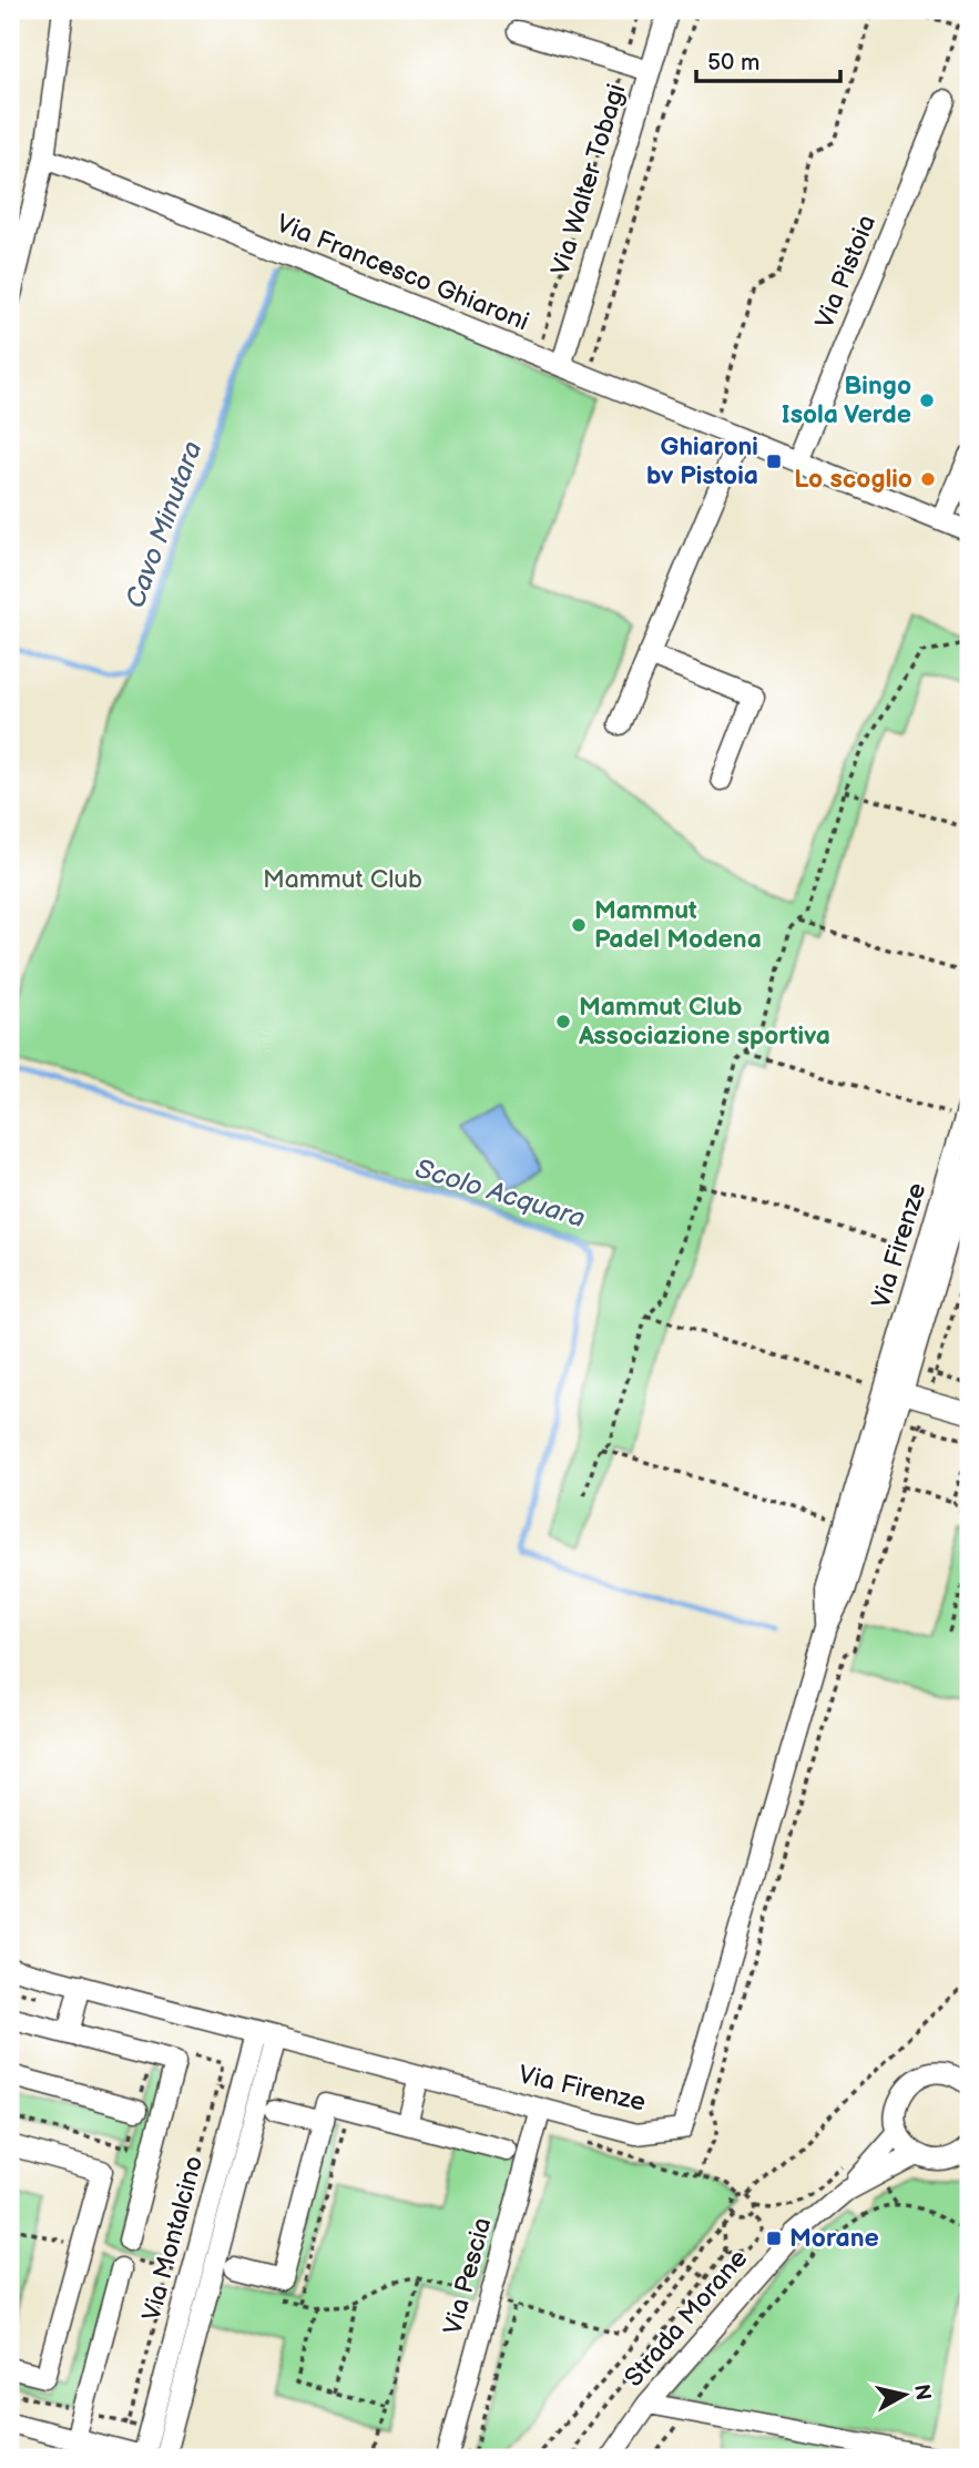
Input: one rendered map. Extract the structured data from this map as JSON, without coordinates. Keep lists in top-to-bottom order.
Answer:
{
  "streets": {
    "street": [
      "Via Walter Tobagi",
      "Via Pistoia",
      "Via Francesco Ghiaroni",
      "Via Firenze",
      "Via Montalcino",
      "Via Pescia",
      "Strada Morane"
    ]
  },
  "crossings": [
    ["Via Walter Tobagi", "Via Francesco Ghiaroni"],
    ["Via Pistoia", "Via Francesco Ghiaroni"],
    ["Via Firenze", "Via Montalcino"],
    ["Via Firenze", "Via Pescia"]
  ],
  "water": ["Cavo Minutara", "Scolo Acquara"],
  "parks": ["Mammut Club"],
  "places": {
    "other": [
      "Bingo Isola Verde",
      "Lo scoglio",
      "Mammut Padel Modena",
      "Mammut Club Associazione sportiva"
    ],
    "transit": ["Ghiaroni bv Pistoia", "Morane"]
  },
  "scale_bar": "50 m",
  "north": "right"
}
